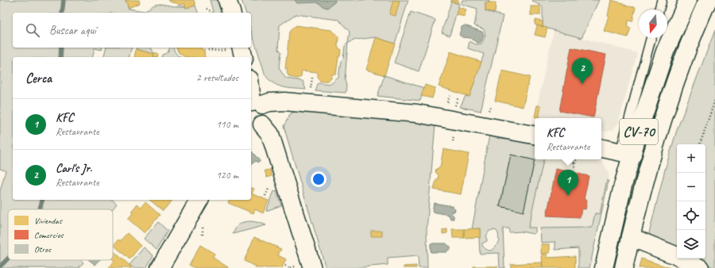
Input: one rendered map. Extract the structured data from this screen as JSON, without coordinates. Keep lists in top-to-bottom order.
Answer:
{
  "streets": {
    "street": ["CV-70"]
  },
  "legend": ["Viviendas", "Comercios", "Otros"],
  "north": "bottom",
  "page": {
    "search": "Buscar aquí",
    "heading": ["Cerca", "2 resultados"],
    "pins": ["2", "1"],
    "list": [
      {
        "mark": "1",
        "name": "KFC",
        "note": "Restaurante",
        "value": "110 m"
      },
      {
        "mark": "2",
        "name": "Carl's Jr.",
        "note": "Restaurante",
        "value": "120 m"
      }
    ],
    "popup": ["KFC", "Restaurante"],
    "map_buttons": ["+", "−"]
  }
}
